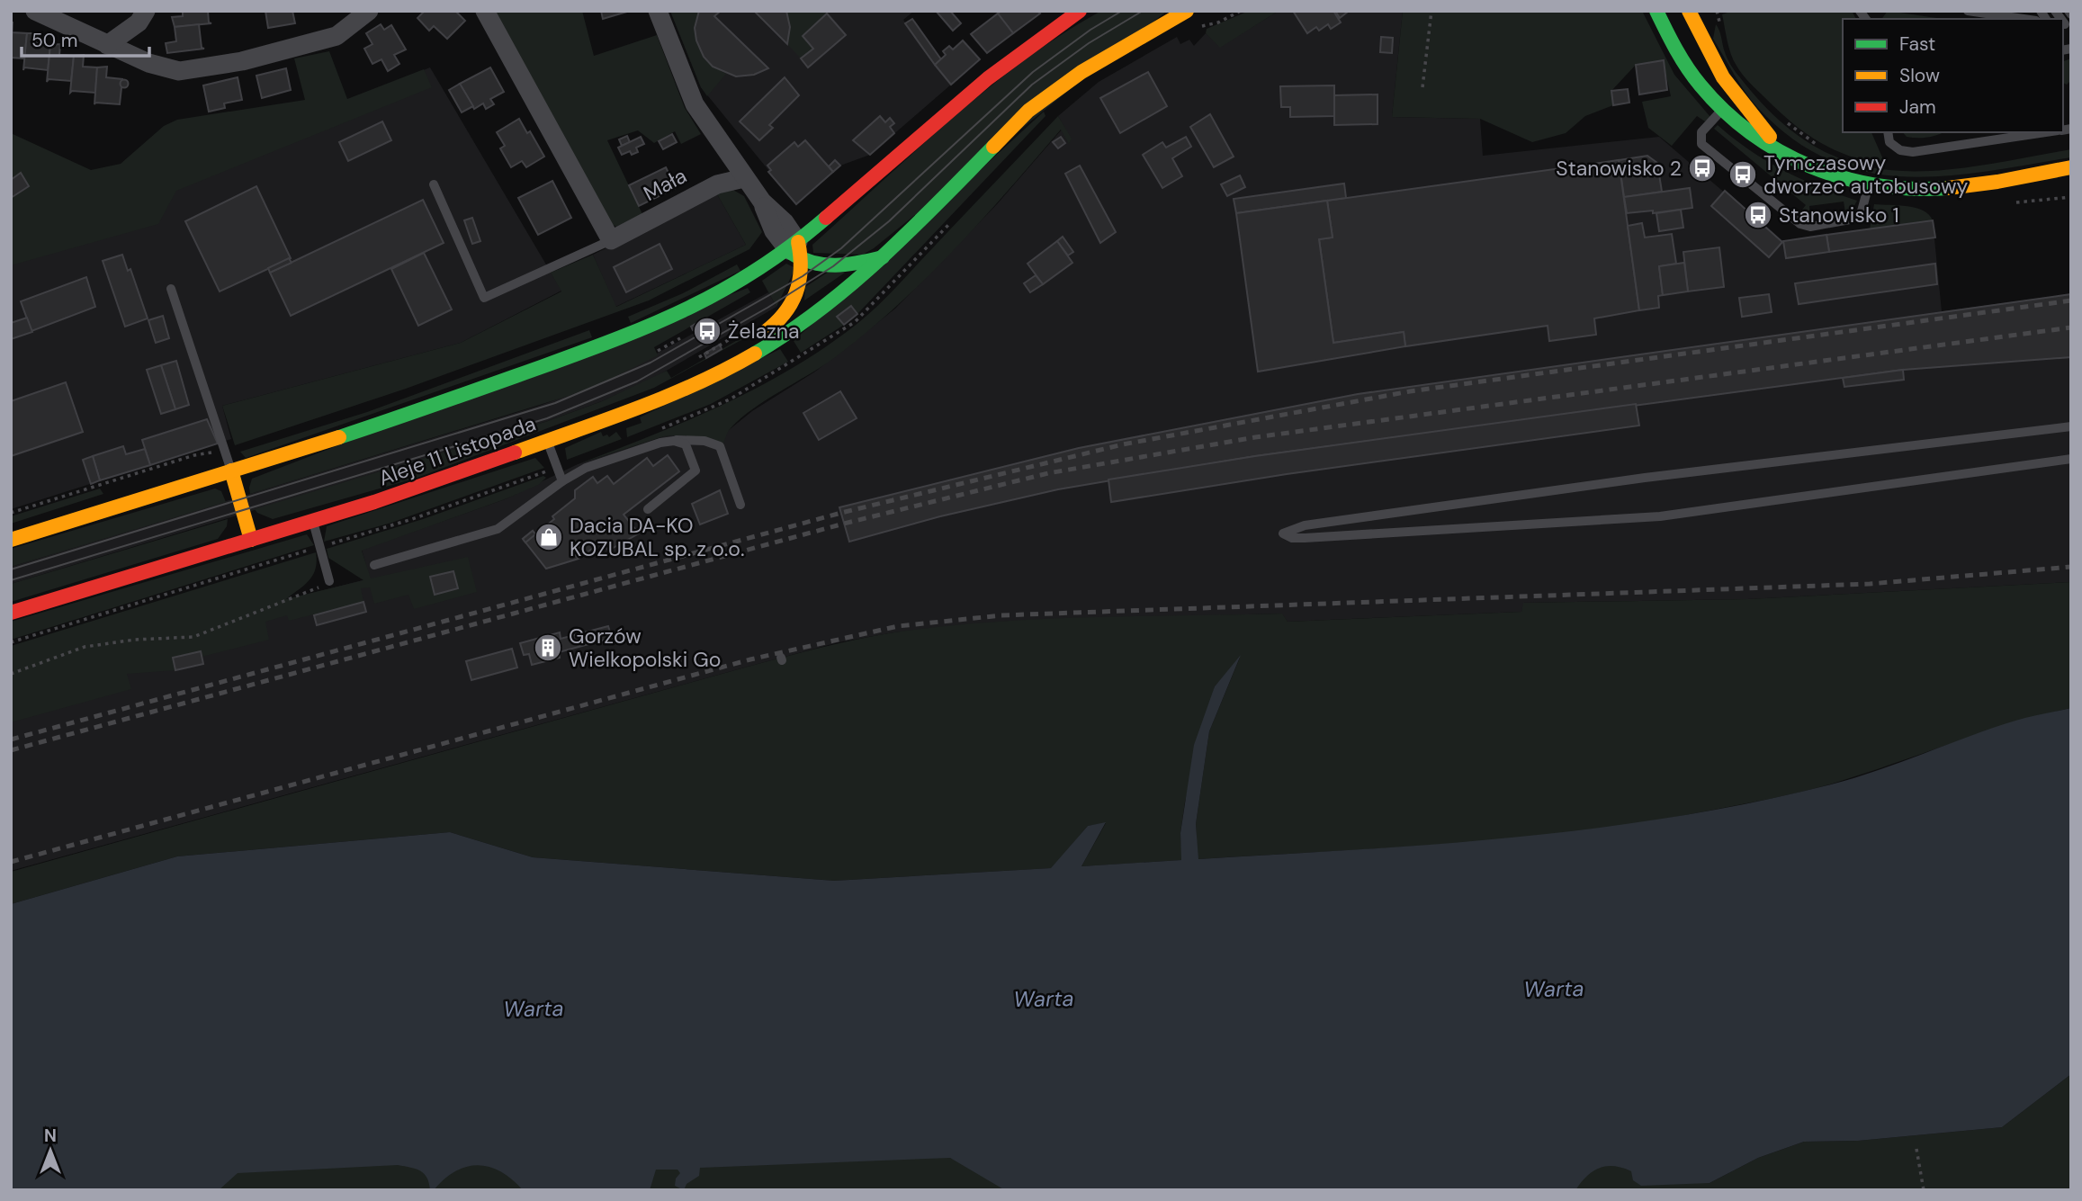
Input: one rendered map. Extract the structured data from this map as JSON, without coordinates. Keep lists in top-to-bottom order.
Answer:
{
  "streets": {
    "main road": ["Aleje 11 Listopada"],
    "street": ["Mała"]
  },
  "water": ["Warta"],
  "places": {
    "bus stop": [
      "Stanowisko 2",
      "Tymczasowy dworzec autobusowy",
      "Stanowisko 1",
      "Żelazna"
    ],
    "shop": ["Dacia DA-KO KOZUBAL sp. z o.o."],
    "building": ["Gorzów Wielkopolski Go"]
  },
  "legend": ["Fast", "Slow", "Jam"],
  "scale_bar": "50 m",
  "north": "top"
}
